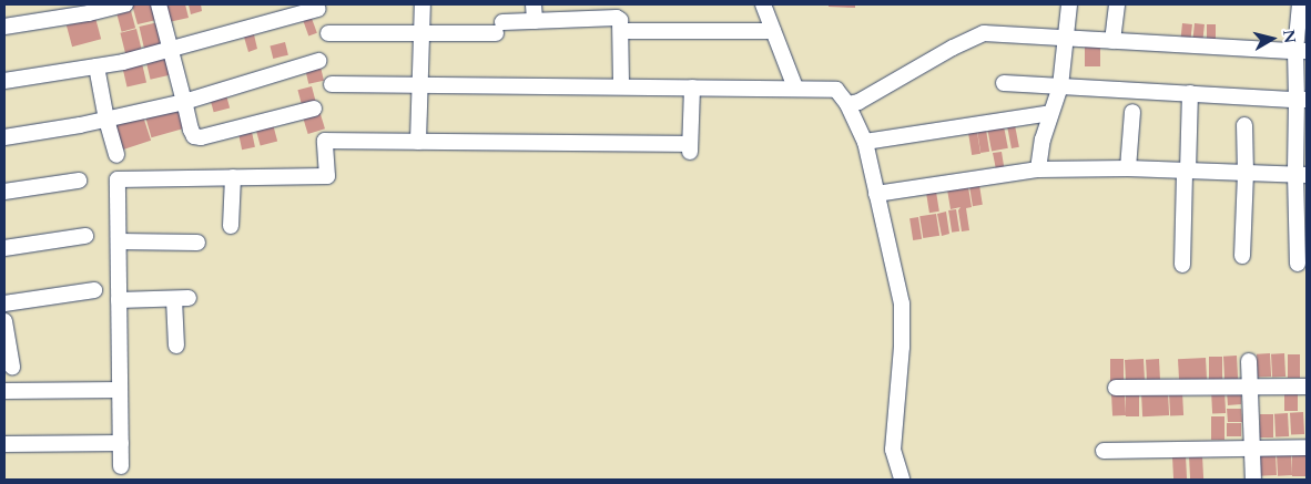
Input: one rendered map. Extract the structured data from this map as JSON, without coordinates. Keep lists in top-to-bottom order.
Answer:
{
  "north": "right"
}
